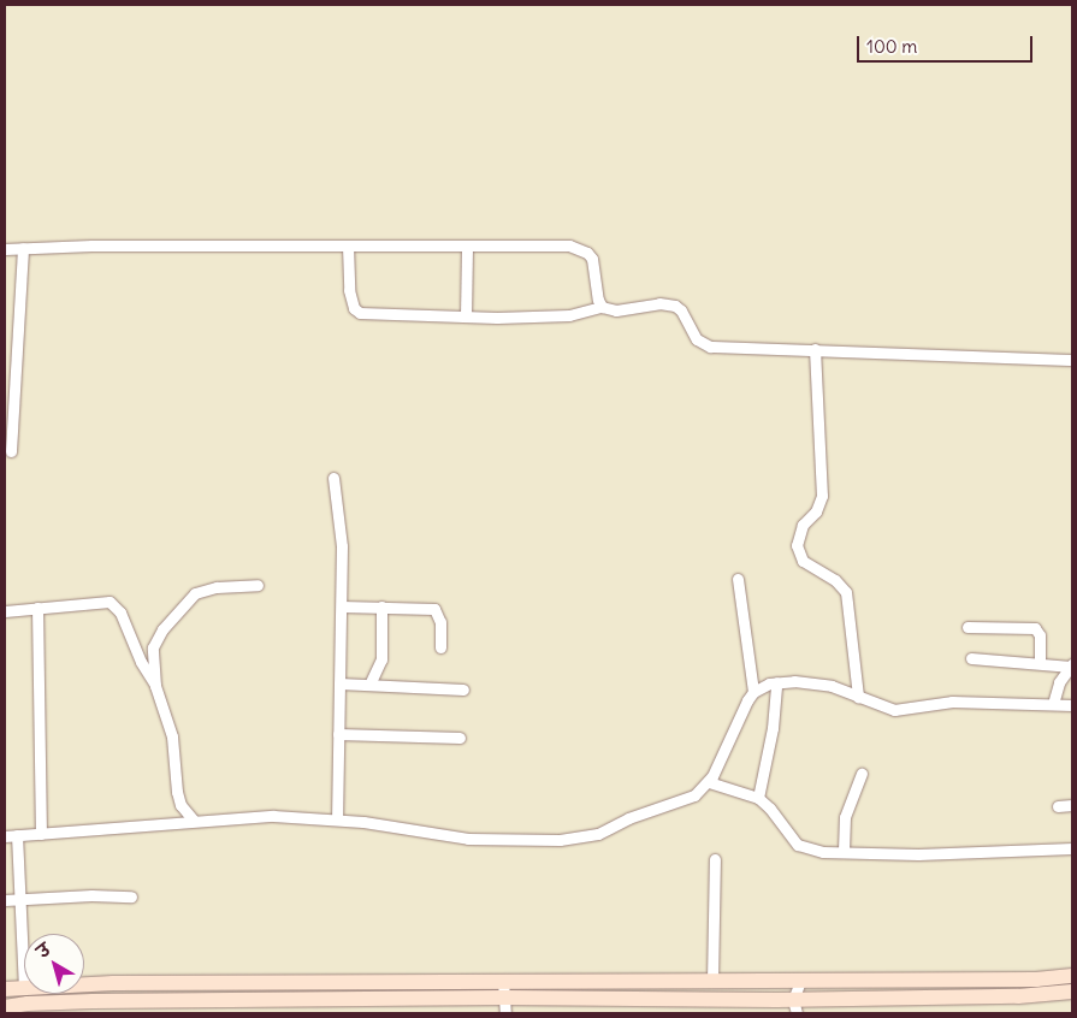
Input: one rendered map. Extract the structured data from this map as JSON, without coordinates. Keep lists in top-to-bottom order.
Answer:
{
  "scale_bar": "100 m",
  "north": "top left"
}
